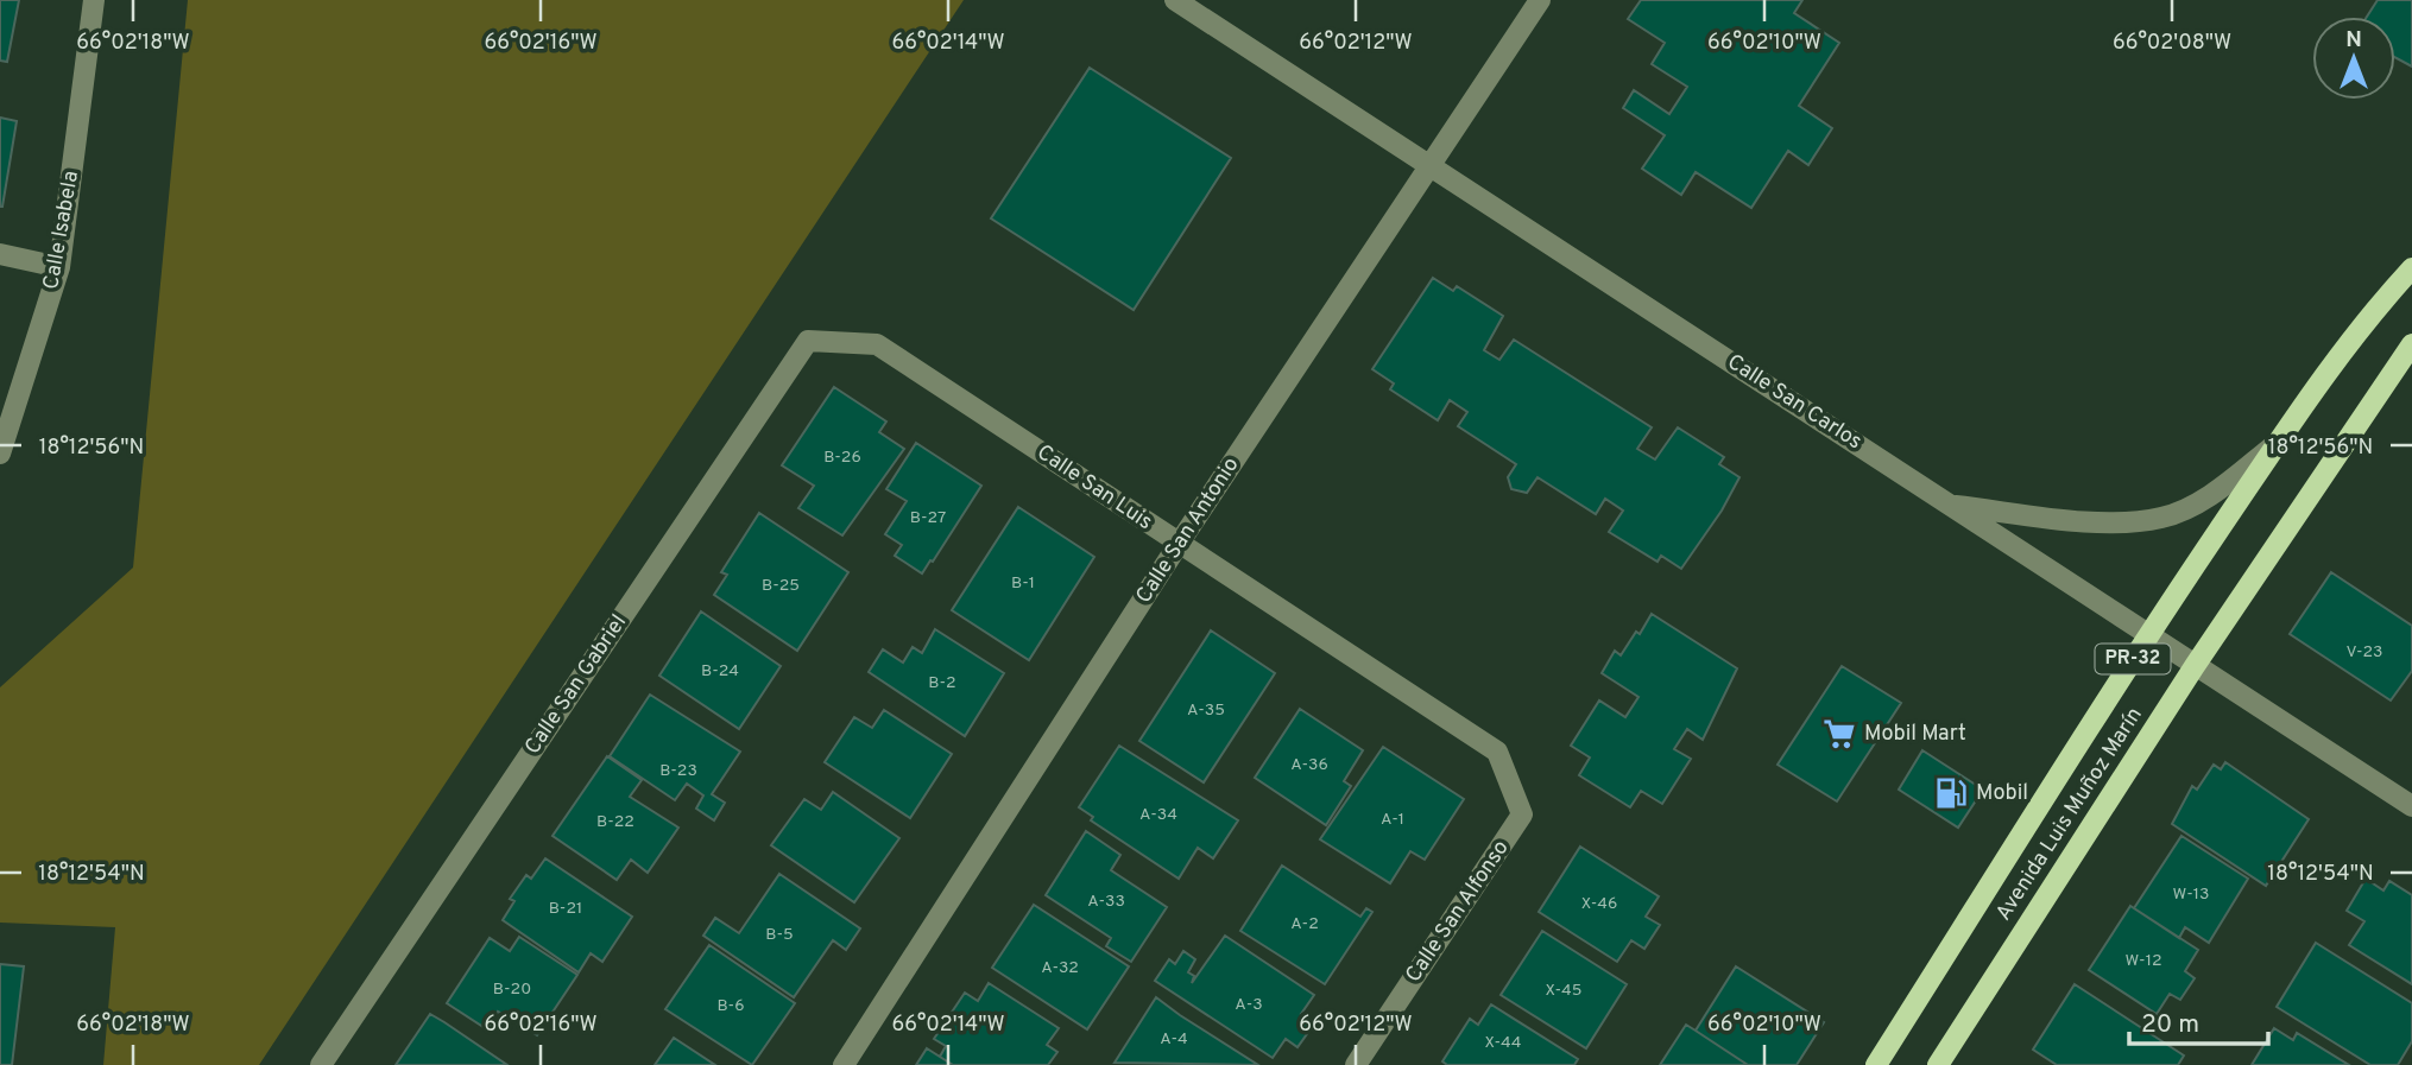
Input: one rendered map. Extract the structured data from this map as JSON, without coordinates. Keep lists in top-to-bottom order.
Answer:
{
  "streets": {
    "main road": ["PR-32", "Avenida Luis Muñoz Marín"],
    "street": [
      "Calle Isabela",
      "Calle San Carlos",
      "Calle San Luis",
      "Calle San Antonio",
      "Calle San Gabriel",
      "Calle San Alfonso"
    ]
  },
  "crossings": [
    ["Calle San Carlos", "Calle San Antonio"],
    ["Calle San Carlos", "Avenida Luis Muñoz Marín"],
    ["Calle San Luis", "Calle San Antonio"],
    ["Calle San Luis", "Calle San Gabriel"],
    ["Calle San Luis", "Calle San Alfonso"]
  ],
  "places": {
    "supermarket": ["Mobil Mart"],
    "fuel station": ["Mobil"]
  },
  "house_numbers": [
    "B-26",
    "B-27",
    "B-1",
    "B-25",
    "V-23",
    "B-24",
    "B-2",
    "A-35",
    "A-36",
    "B-23",
    "A-34",
    "A-1",
    "B-22",
    "W-13",
    "A-33",
    "X-46",
    "B-21",
    "A-2",
    "B-5",
    "W-12",
    "A-32",
    "B-20",
    "X-45",
    "A-3",
    "B-6",
    "A-4",
    "X-44"
  ],
  "scale_bar": "20 m",
  "north": "top",
  "coordinates": [
    "66°02'18\"W",
    "66°02'16\"W",
    "66°02'14\"W",
    "66°02'12\"W",
    "66°02'10\"W",
    "66°02'08\"W",
    "18°12'56\"N",
    "18°12'54\"N"
  ]
}
